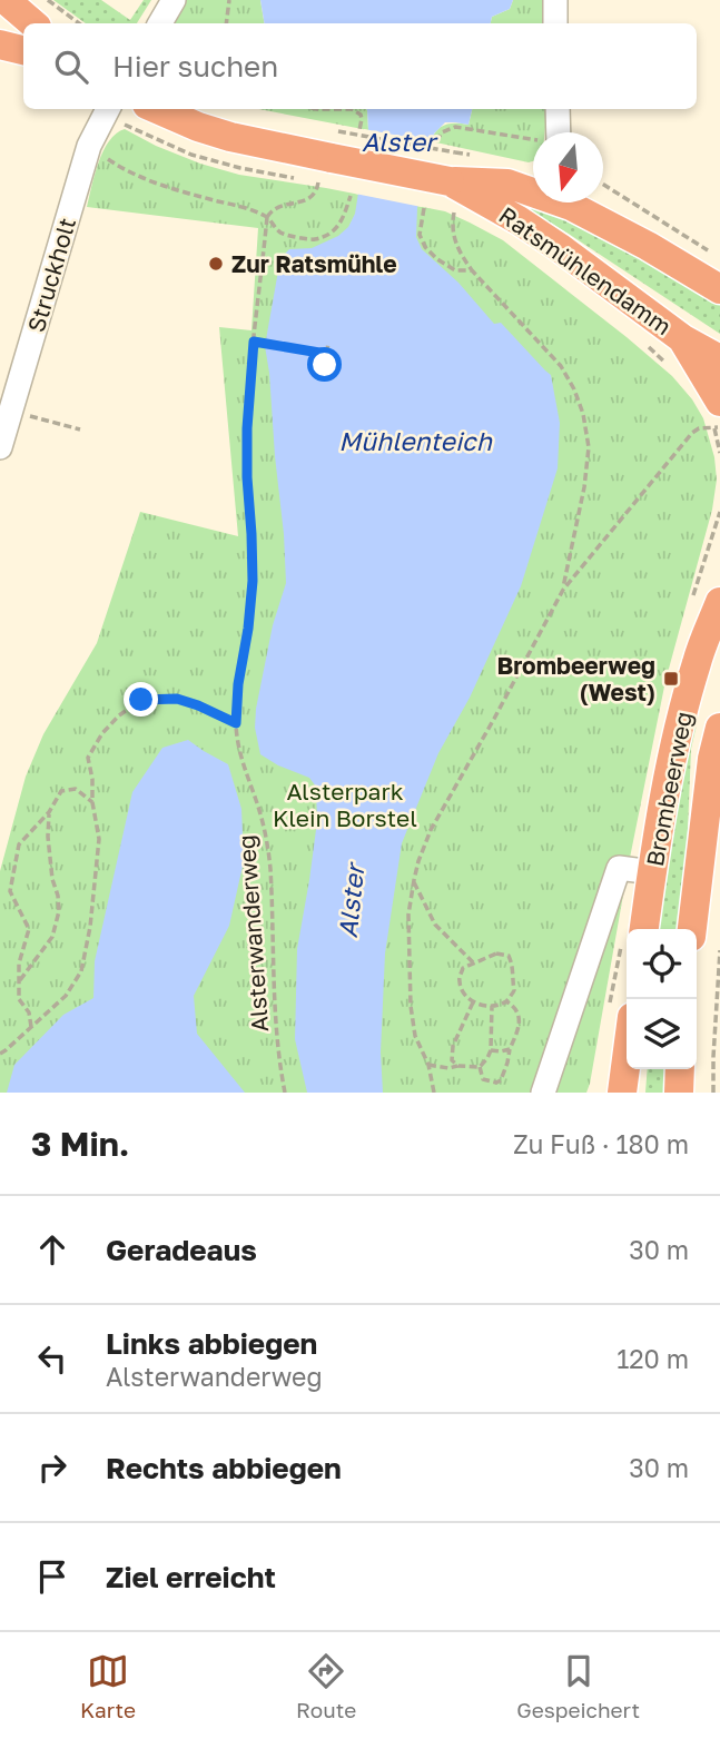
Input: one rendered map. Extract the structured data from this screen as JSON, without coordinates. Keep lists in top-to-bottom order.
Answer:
{
  "streets": {
    "main road": ["Ratsmühlendamm", "Brombeerweg"],
    "street": ["Struckholt"],
    "path": ["Alsterwanderweg"]
  },
  "water": ["Alster", "Mühlenteich"],
  "parks": ["Alsterpark Klein Borstel"],
  "places": {
    "other": ["Zur Ratsmühle"],
    "transit": ["Brombeerweg (West)"]
  },
  "north": "bottom",
  "page": {
    "search": "Hier suchen",
    "heading": ["3 Min.", "Zu Fuß · 180 m"],
    "list": [
      ["Geradeaus", "30 m"],
      ["Links abbiegen", "Alsterwanderweg", "120 m"],
      ["Rechts abbiegen", "30 m"],
      "Ziel erreicht"
    ],
    "nav": ["Karte", "Route", "Gespeichert"]
  }
}
